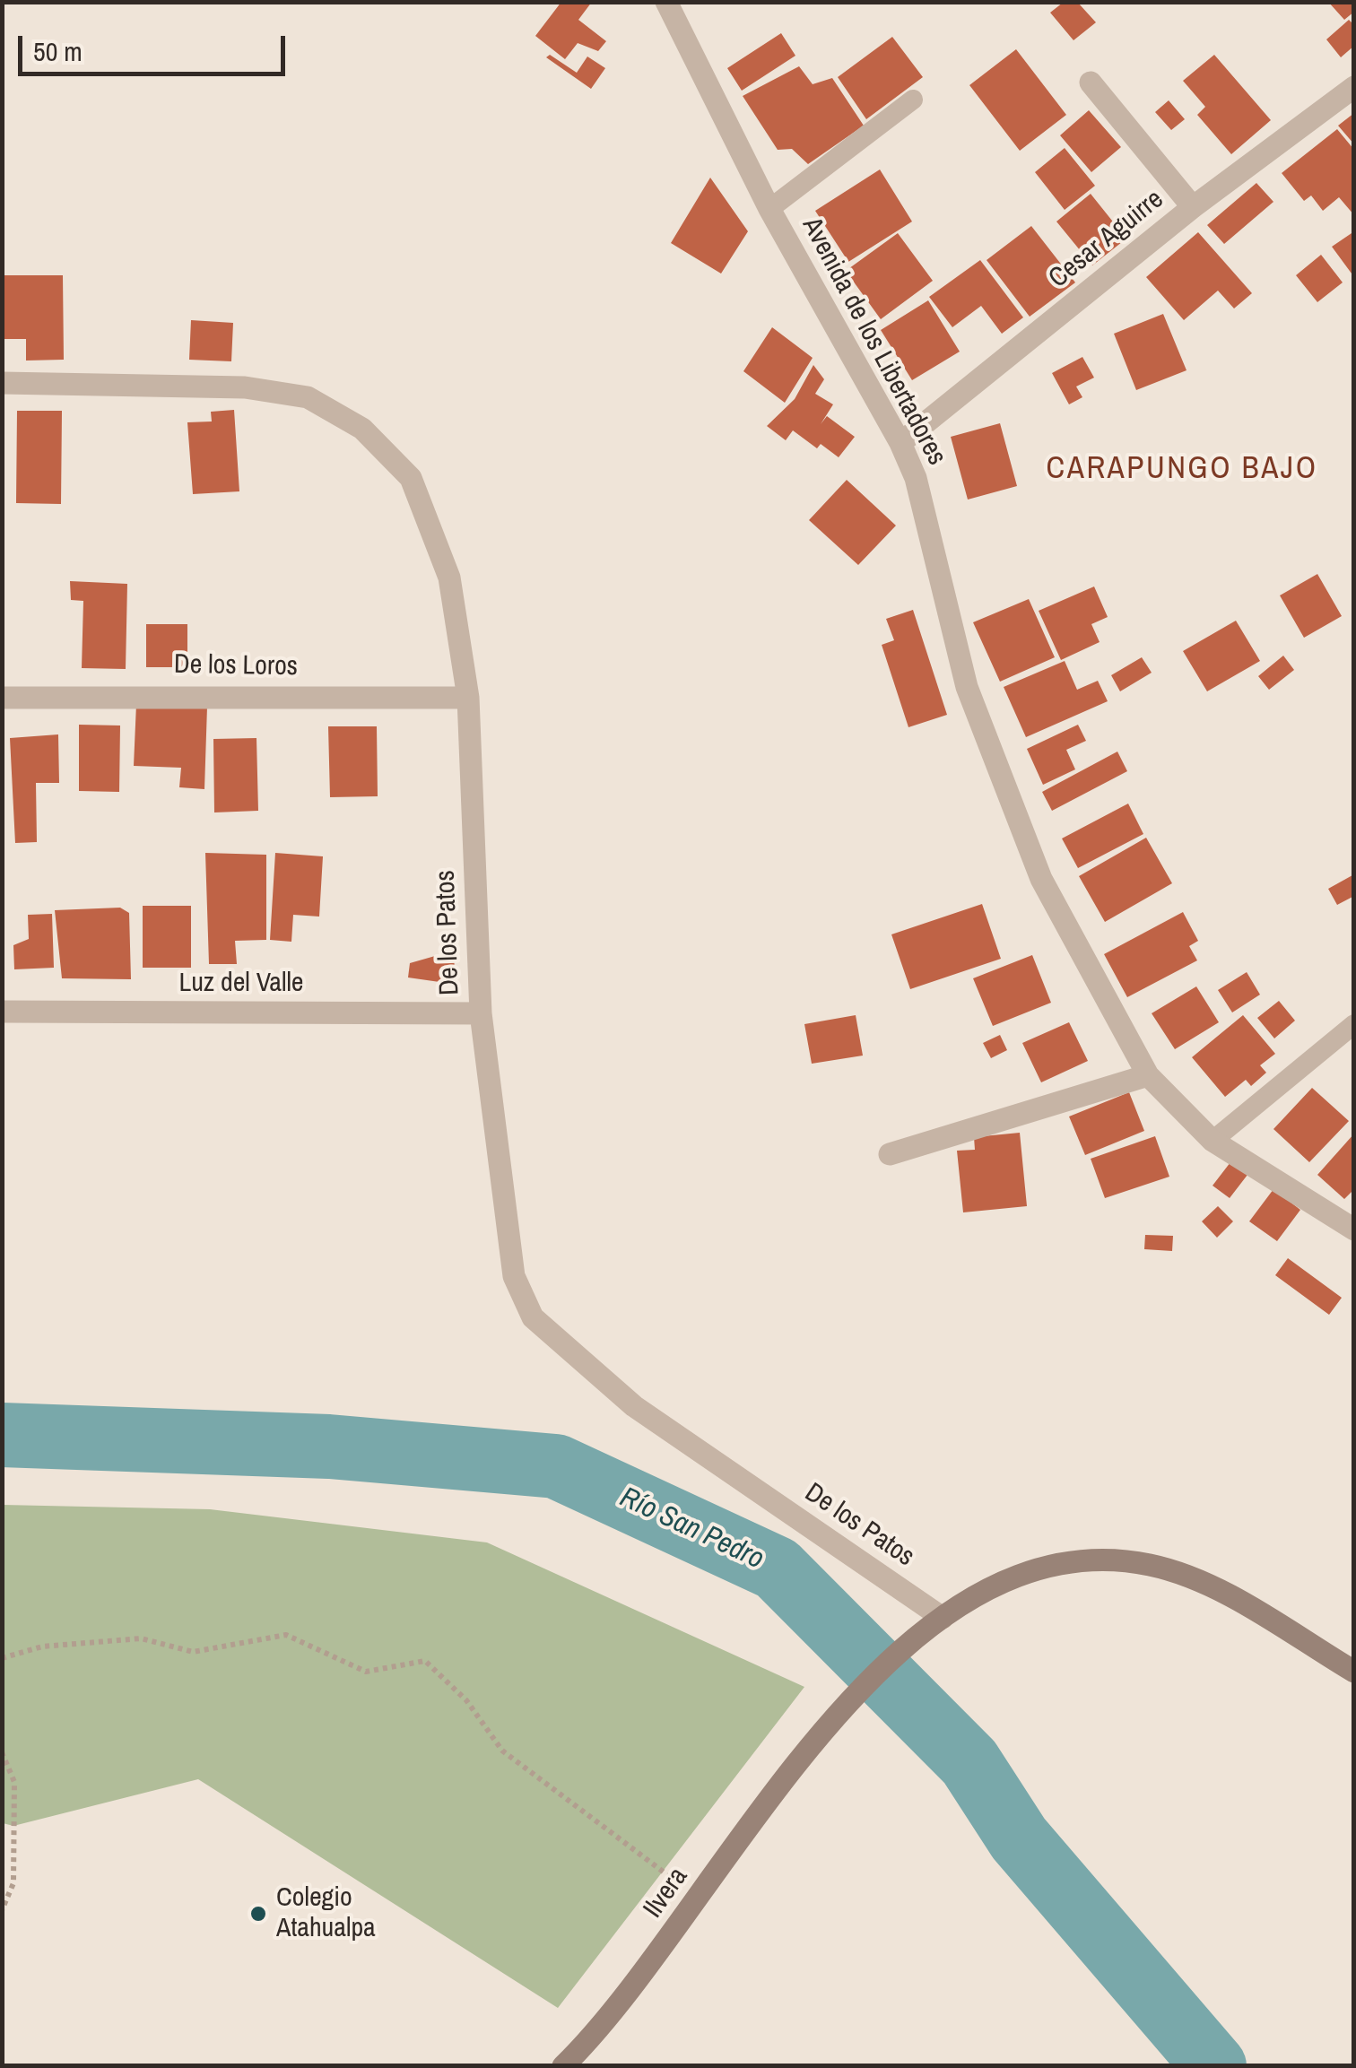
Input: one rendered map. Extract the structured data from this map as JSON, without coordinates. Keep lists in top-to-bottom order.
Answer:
{
  "streets": {
    "street": [
      "Cesar Aguirre",
      "Avenida de los Libertadores",
      "De los Loros",
      "De los Patos",
      "Luz del Valle",
      "Ilvera"
    ]
  },
  "crossings": [
    ["Cesar Aguirre", "Avenida de los Libertadores"],
    ["De los Loros", "De los Patos"],
    ["De los Patos", "Luz del Valle"],
    ["De los Patos", "Ilvera"]
  ],
  "districts": ["CARAPUNGO BAJO"],
  "water": ["Río San Pedro"],
  "places": ["Colegio Atahualpa"],
  "scale_bar": "50 m"
}
